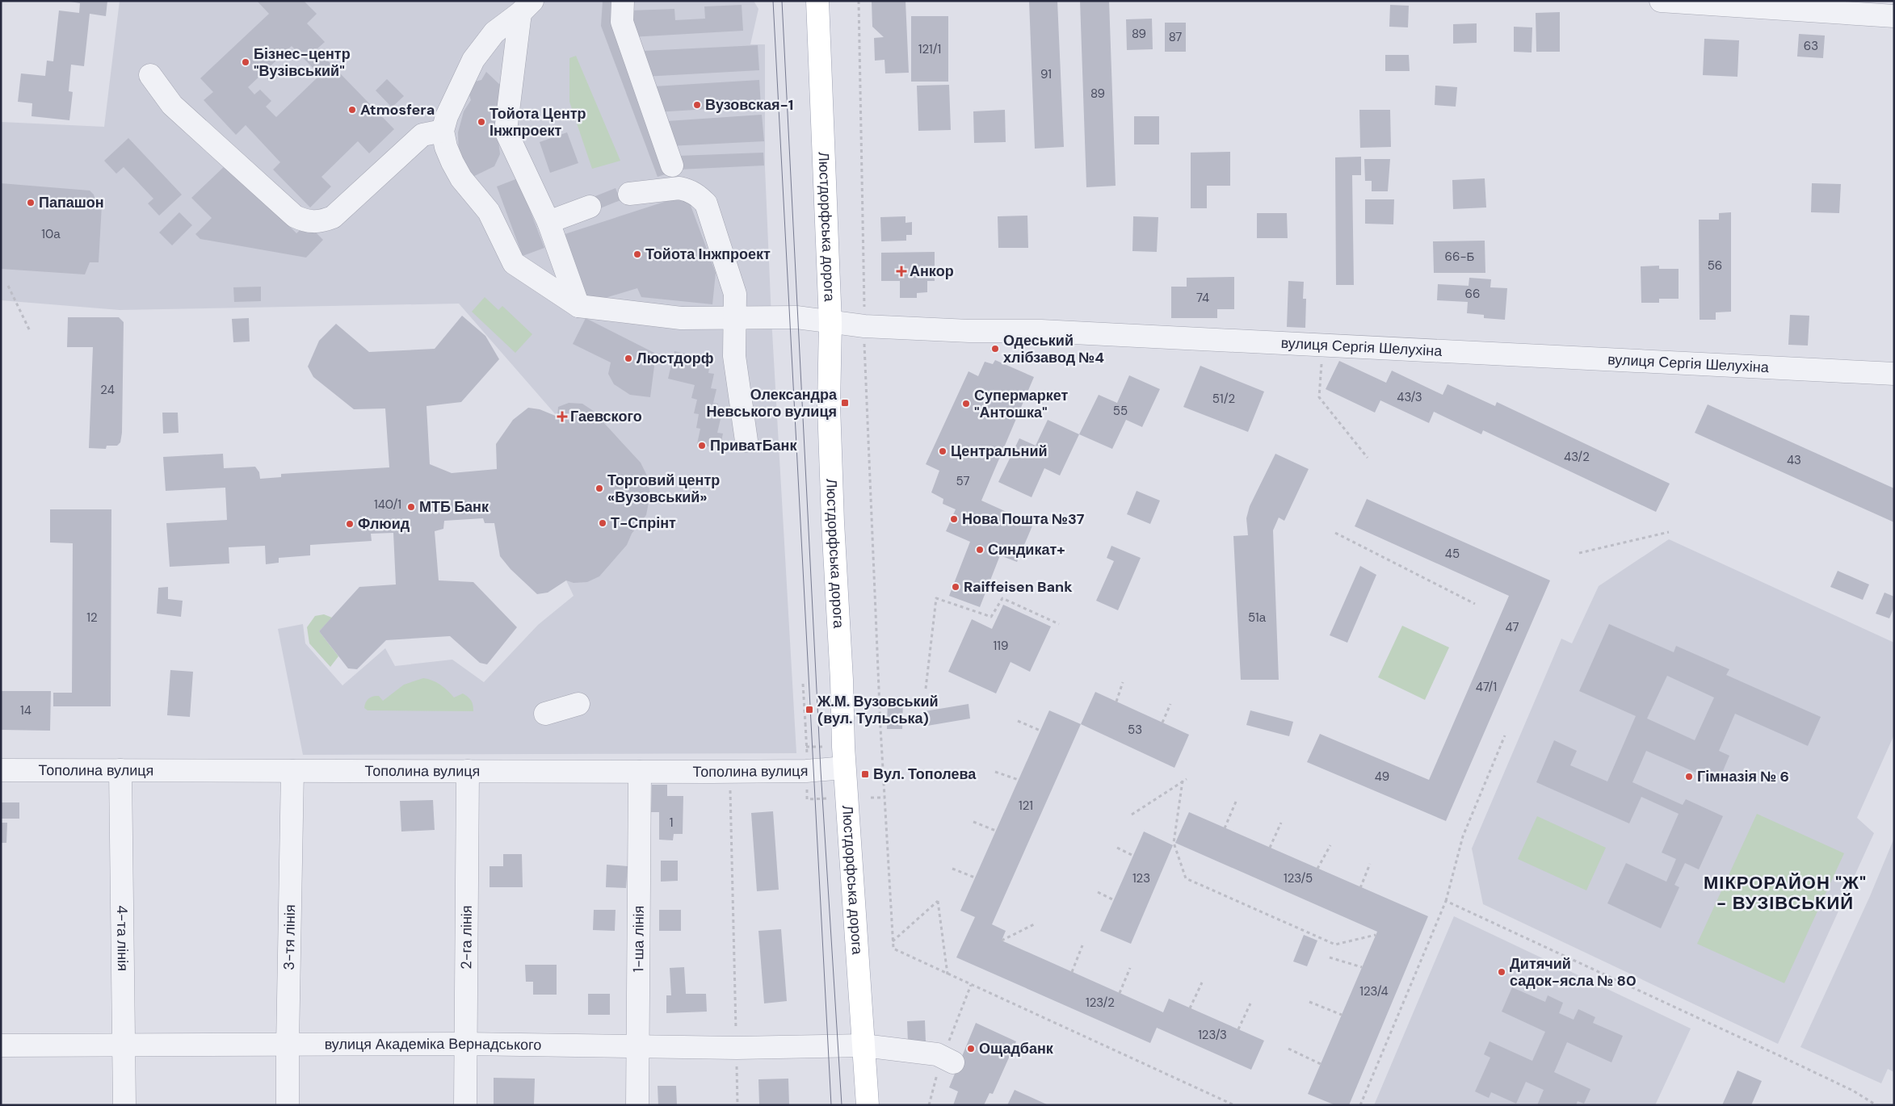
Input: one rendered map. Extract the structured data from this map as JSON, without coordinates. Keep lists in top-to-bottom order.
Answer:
{
  "streets": {
    "main road": ["Люстдорфська дорога"],
    "street": [
      "вулиця Сергія Шелухіна",
      "Тополина вулиця",
      "4-та лінія",
      "3-тя лінія",
      "2-га лінія",
      "1-ша лінія",
      "вулиця Академіка Вернадського"
    ]
  },
  "crossings": [
    ["Люстдорфська дорога", "вулиця Сергія Шелухіна"],
    ["Люстдорфська дорога", "Тополина вулиця"],
    ["Люстдорфська дорога", "вулиця Академіка Вернадського"],
    ["Тополина вулиця", "4-та лінія"],
    ["Тополина вулиця", "3-тя лінія"],
    ["Тополина вулиця", "2-га лінія"],
    ["Тополина вулиця", "1-ша лінія"],
    ["4-та лінія", "вулиця Академіка Вернадського"],
    ["3-тя лінія", "вулиця Академіка Вернадського"],
    ["2-га лінія", "вулиця Академіка Вернадського"],
    ["1-ша лінія", "вулиця Академіка Вернадського"]
  ],
  "districts": ["МІКРОРАЙОН \"Ж\" - ВУЗІВСЬКИЙ"],
  "places": {
    "other": [
      "Бізнес-центр \"Вузівський\"",
      "Вузовская-1",
      "Atmosfera",
      "Тойота Центр Інжпроект",
      "Папашон",
      "Тойота Інжпроект",
      "Одеський хлібзавод №4",
      "Люстдорф",
      "Супермаркет \"Антошка\"",
      "ПриватБанк",
      "Центральний",
      "Торговий центр «Вузовський»",
      "МТБ Банк",
      "Нова Пошта №37",
      "Т-Спрінт",
      "Флюид",
      "Синдикат+",
      "Raiffeisen Bank",
      "Гімназія № 6",
      "Дитячий садок-ясла № 80",
      "Ощадбанк"
    ],
    "health": ["Анкор", "Гаевского"],
    "transit": ["Олександра Невського вулиця", "Ж.М. Вузовський (вул. Тульська)", "Вул. Тополева"]
  },
  "house_numbers": [
    "89",
    "87",
    "63",
    "121/1",
    "91",
    "89",
    "10а",
    "66-Б",
    "56",
    "66",
    "74",
    "24",
    "43/3",
    "51/2",
    "55",
    "43/2",
    "43",
    "57",
    "140/1",
    "45",
    "12",
    "51а",
    "47",
    "119",
    "47/1",
    "14",
    "53",
    "49",
    "121",
    "1",
    "123",
    "123/5",
    "123/4",
    "123/2",
    "123/3"
  ]
}
